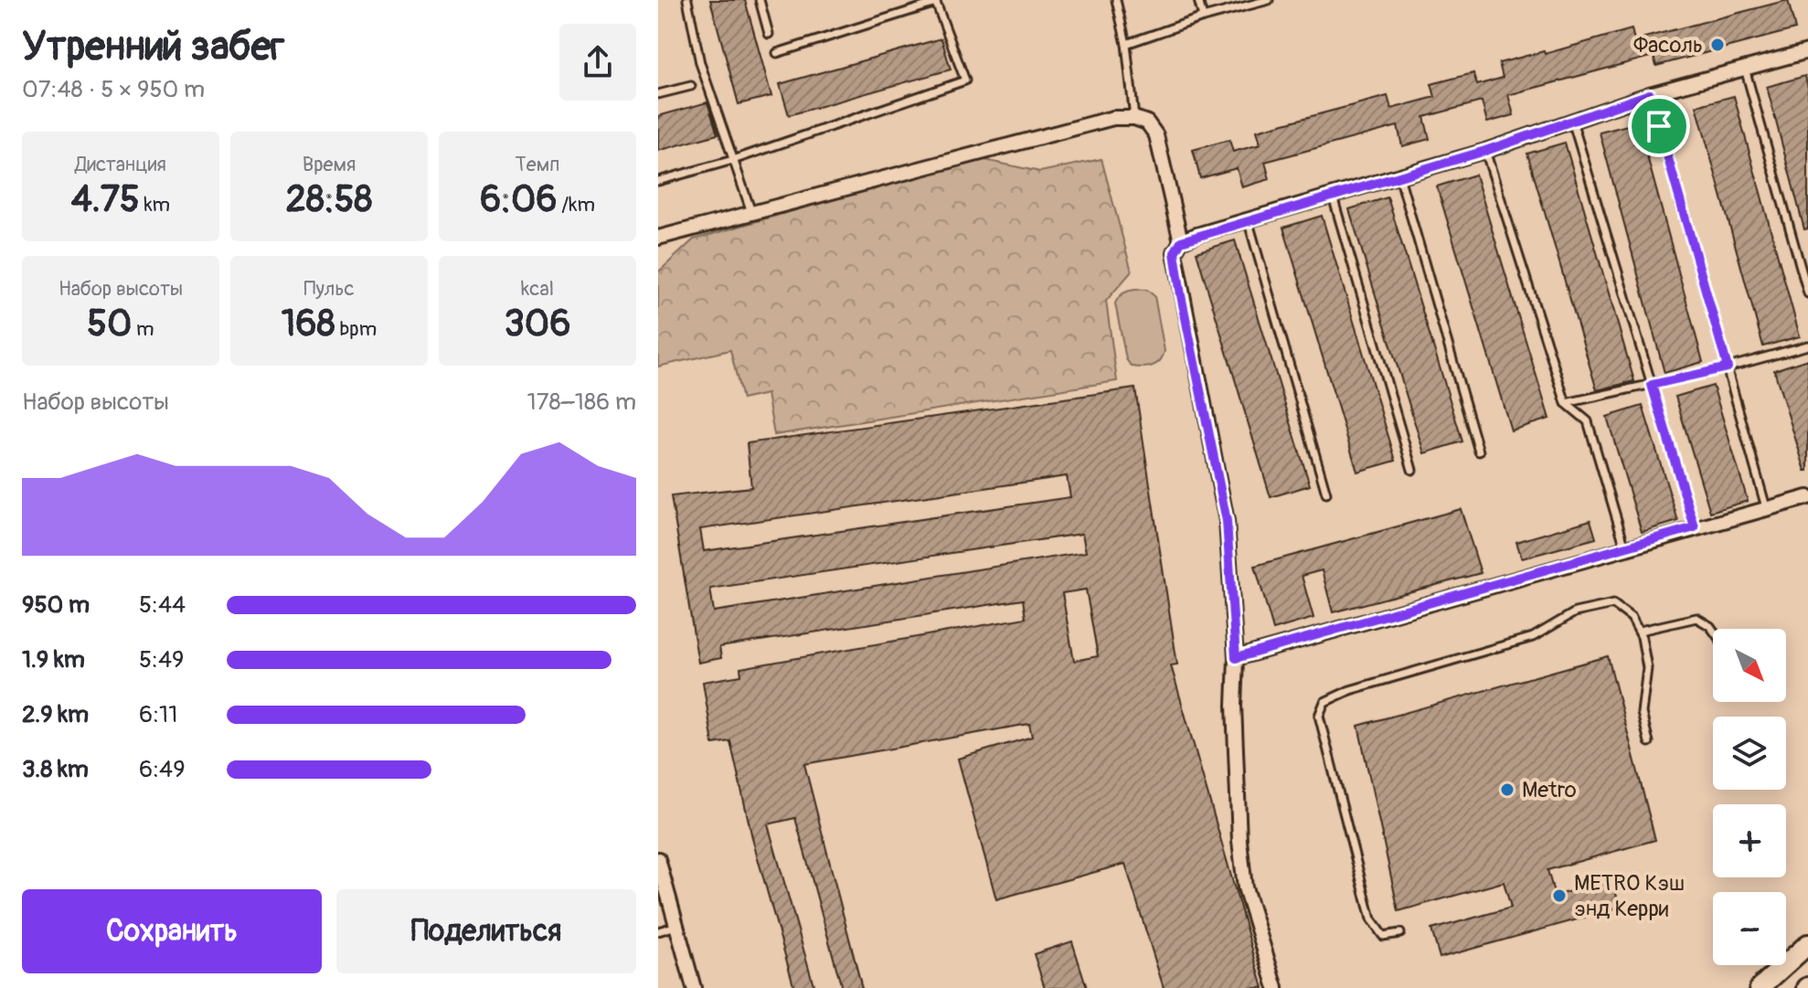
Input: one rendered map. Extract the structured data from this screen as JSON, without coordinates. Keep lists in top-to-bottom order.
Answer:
{
  "places": ["Фасоль", "Metro", "METRO Кэш энд Керри"],
  "north": "bottom right",
  "page": {
    "heading": ["Утренний забег", "07:48 · 5 × 950 m"],
    "stats": [
      ["Дистанция", "4.75 km"],
      ["Время", "28:58"],
      ["Темп", "6:06 /km"],
      ["Набор высоты", "50 m"],
      ["Пульс", "168 bpm"],
      ["kcal", "306"]
    ],
    "chart": ["Набор высоты", "178–186 m"],
    "list": [
      {
        "name": "950 m",
        "note": "5:44"
      },
      {
        "name": "1.9 km",
        "note": "5:49"
      },
      {
        "name": "2.9 km",
        "note": "6:11"
      },
      {
        "name": "3.8 km",
        "note": "6:49"
      }
    ],
    "map_buttons": ["+", "−"],
    "buttons": ["Сохранить", "Поделиться"]
  }
}
